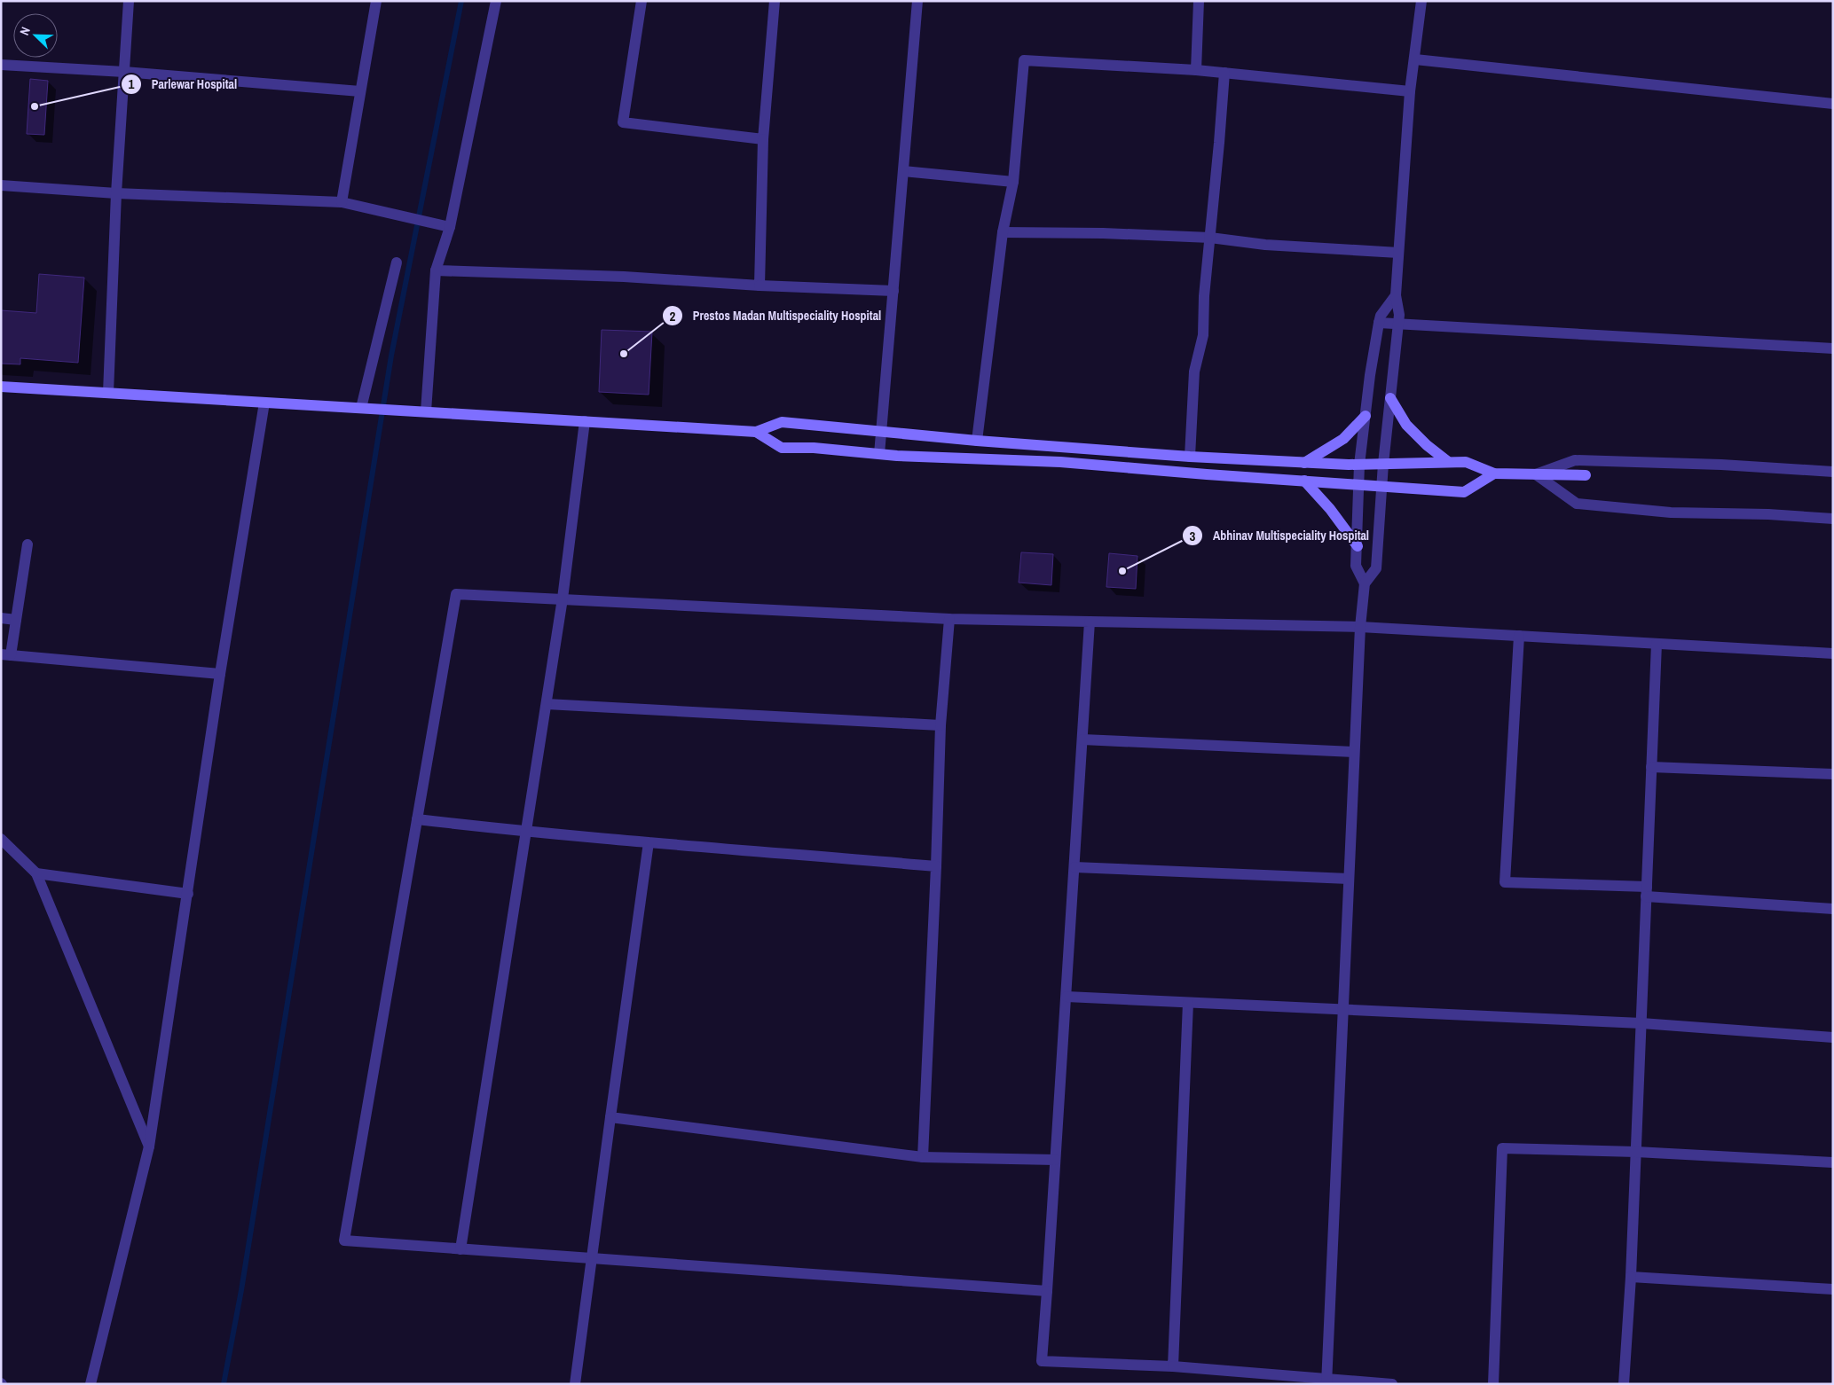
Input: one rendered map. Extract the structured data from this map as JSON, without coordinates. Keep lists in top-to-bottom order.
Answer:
{
  "places": ["Parlewar Hospital", "Prestos Madan Multispeciality Hospital", "Abhinav Multispeciality Hospital"],
  "north": "top left"
}
